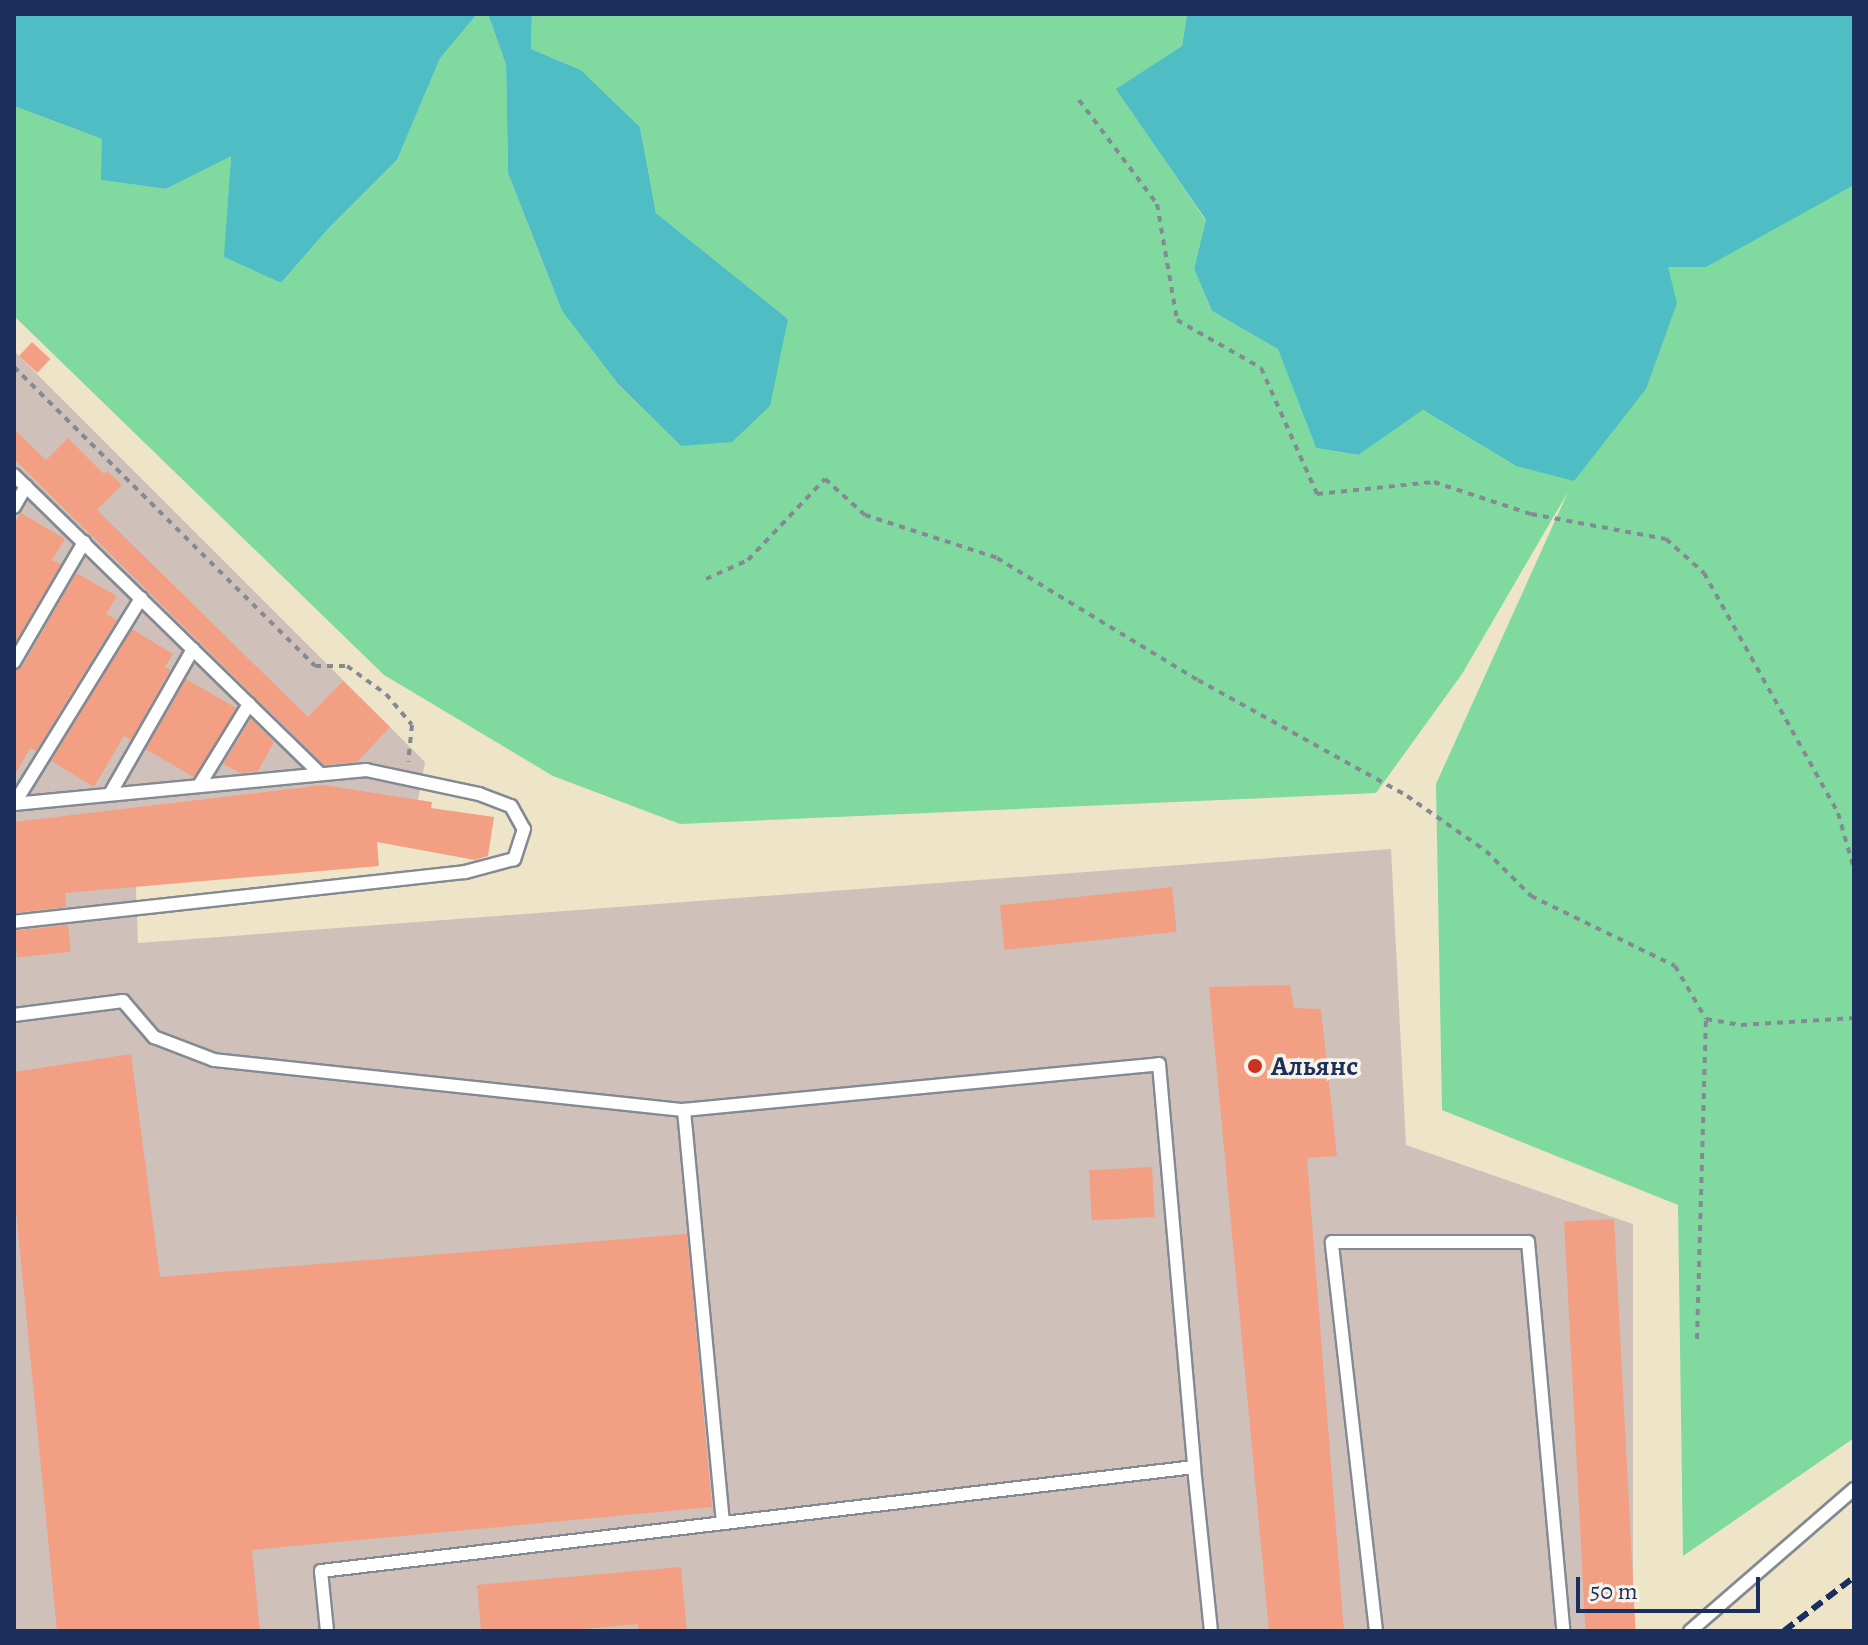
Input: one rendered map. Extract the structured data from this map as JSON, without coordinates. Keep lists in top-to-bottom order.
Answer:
{
  "places": ["Альянс"],
  "scale_bar": "50 m"
}
